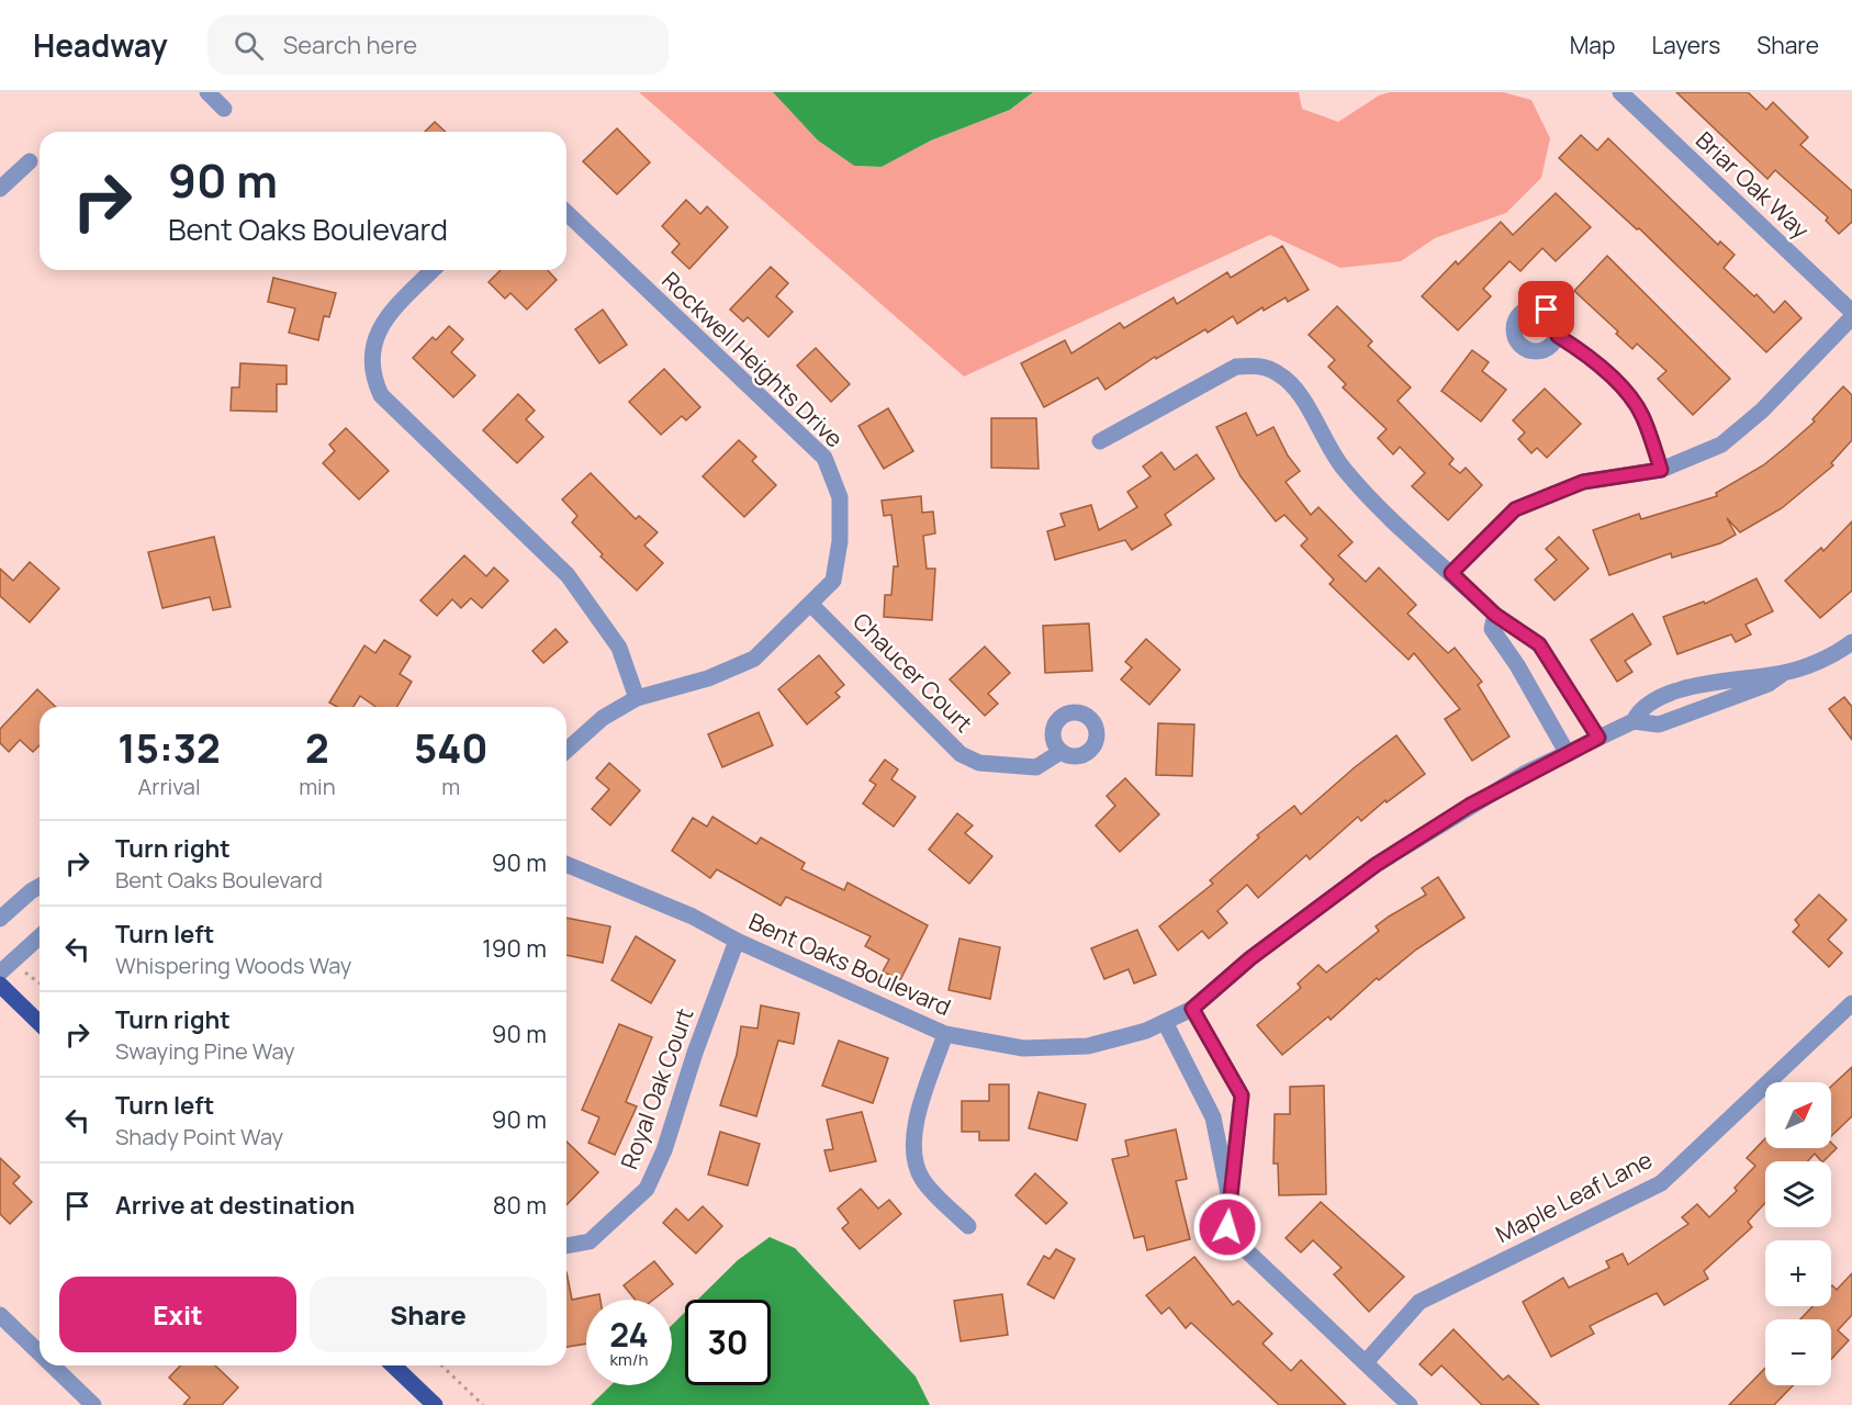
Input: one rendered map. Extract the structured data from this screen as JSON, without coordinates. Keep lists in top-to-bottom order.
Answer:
{
  "streets": {
    "street": [
      "Briar Oak Way",
      "Rockwell Heights Drive",
      "Chaucer Court",
      "Bent Oaks Boulevard",
      "Royal Oak Court",
      "Maple Leaf Lane"
    ]
  },
  "crossings": [
    ["Rockwell Heights Drive", "Chaucer Court"],
    ["Bent Oaks Boulevard", "Royal Oak Court"]
  ],
  "north": "top right",
  "page": {
    "header": "Headway",
    "search": "Search here",
    "nav": ["Map", "Layers", "Share"],
    "turn": ["90 m", "Bent Oaks Boulevard"],
    "eta": [
      "15:32",
      "Arrival",
      "2",
      "min",
      "540",
      "m"
    ],
    "list": [
      {
        "name": "Turn right",
        "note": "Bent Oaks Boulevard",
        "value": "90 m"
      },
      {
        "name": "Turn left",
        "note": "Whispering Woods Way",
        "value": "190 m"
      },
      {
        "name": "Turn right",
        "note": "Swaying Pine Way",
        "value": "90 m"
      },
      {
        "name": "Turn left",
        "note": "Shady Point Way",
        "value": "90 m"
      },
      {
        "name": "Arrive at destination",
        "value": "80 m"
      }
    ],
    "map_buttons": ["+", "−"],
    "buttons": ["Exit", "Share"],
    "speed": "24 km/h",
    "limit": "30"
  }
}
